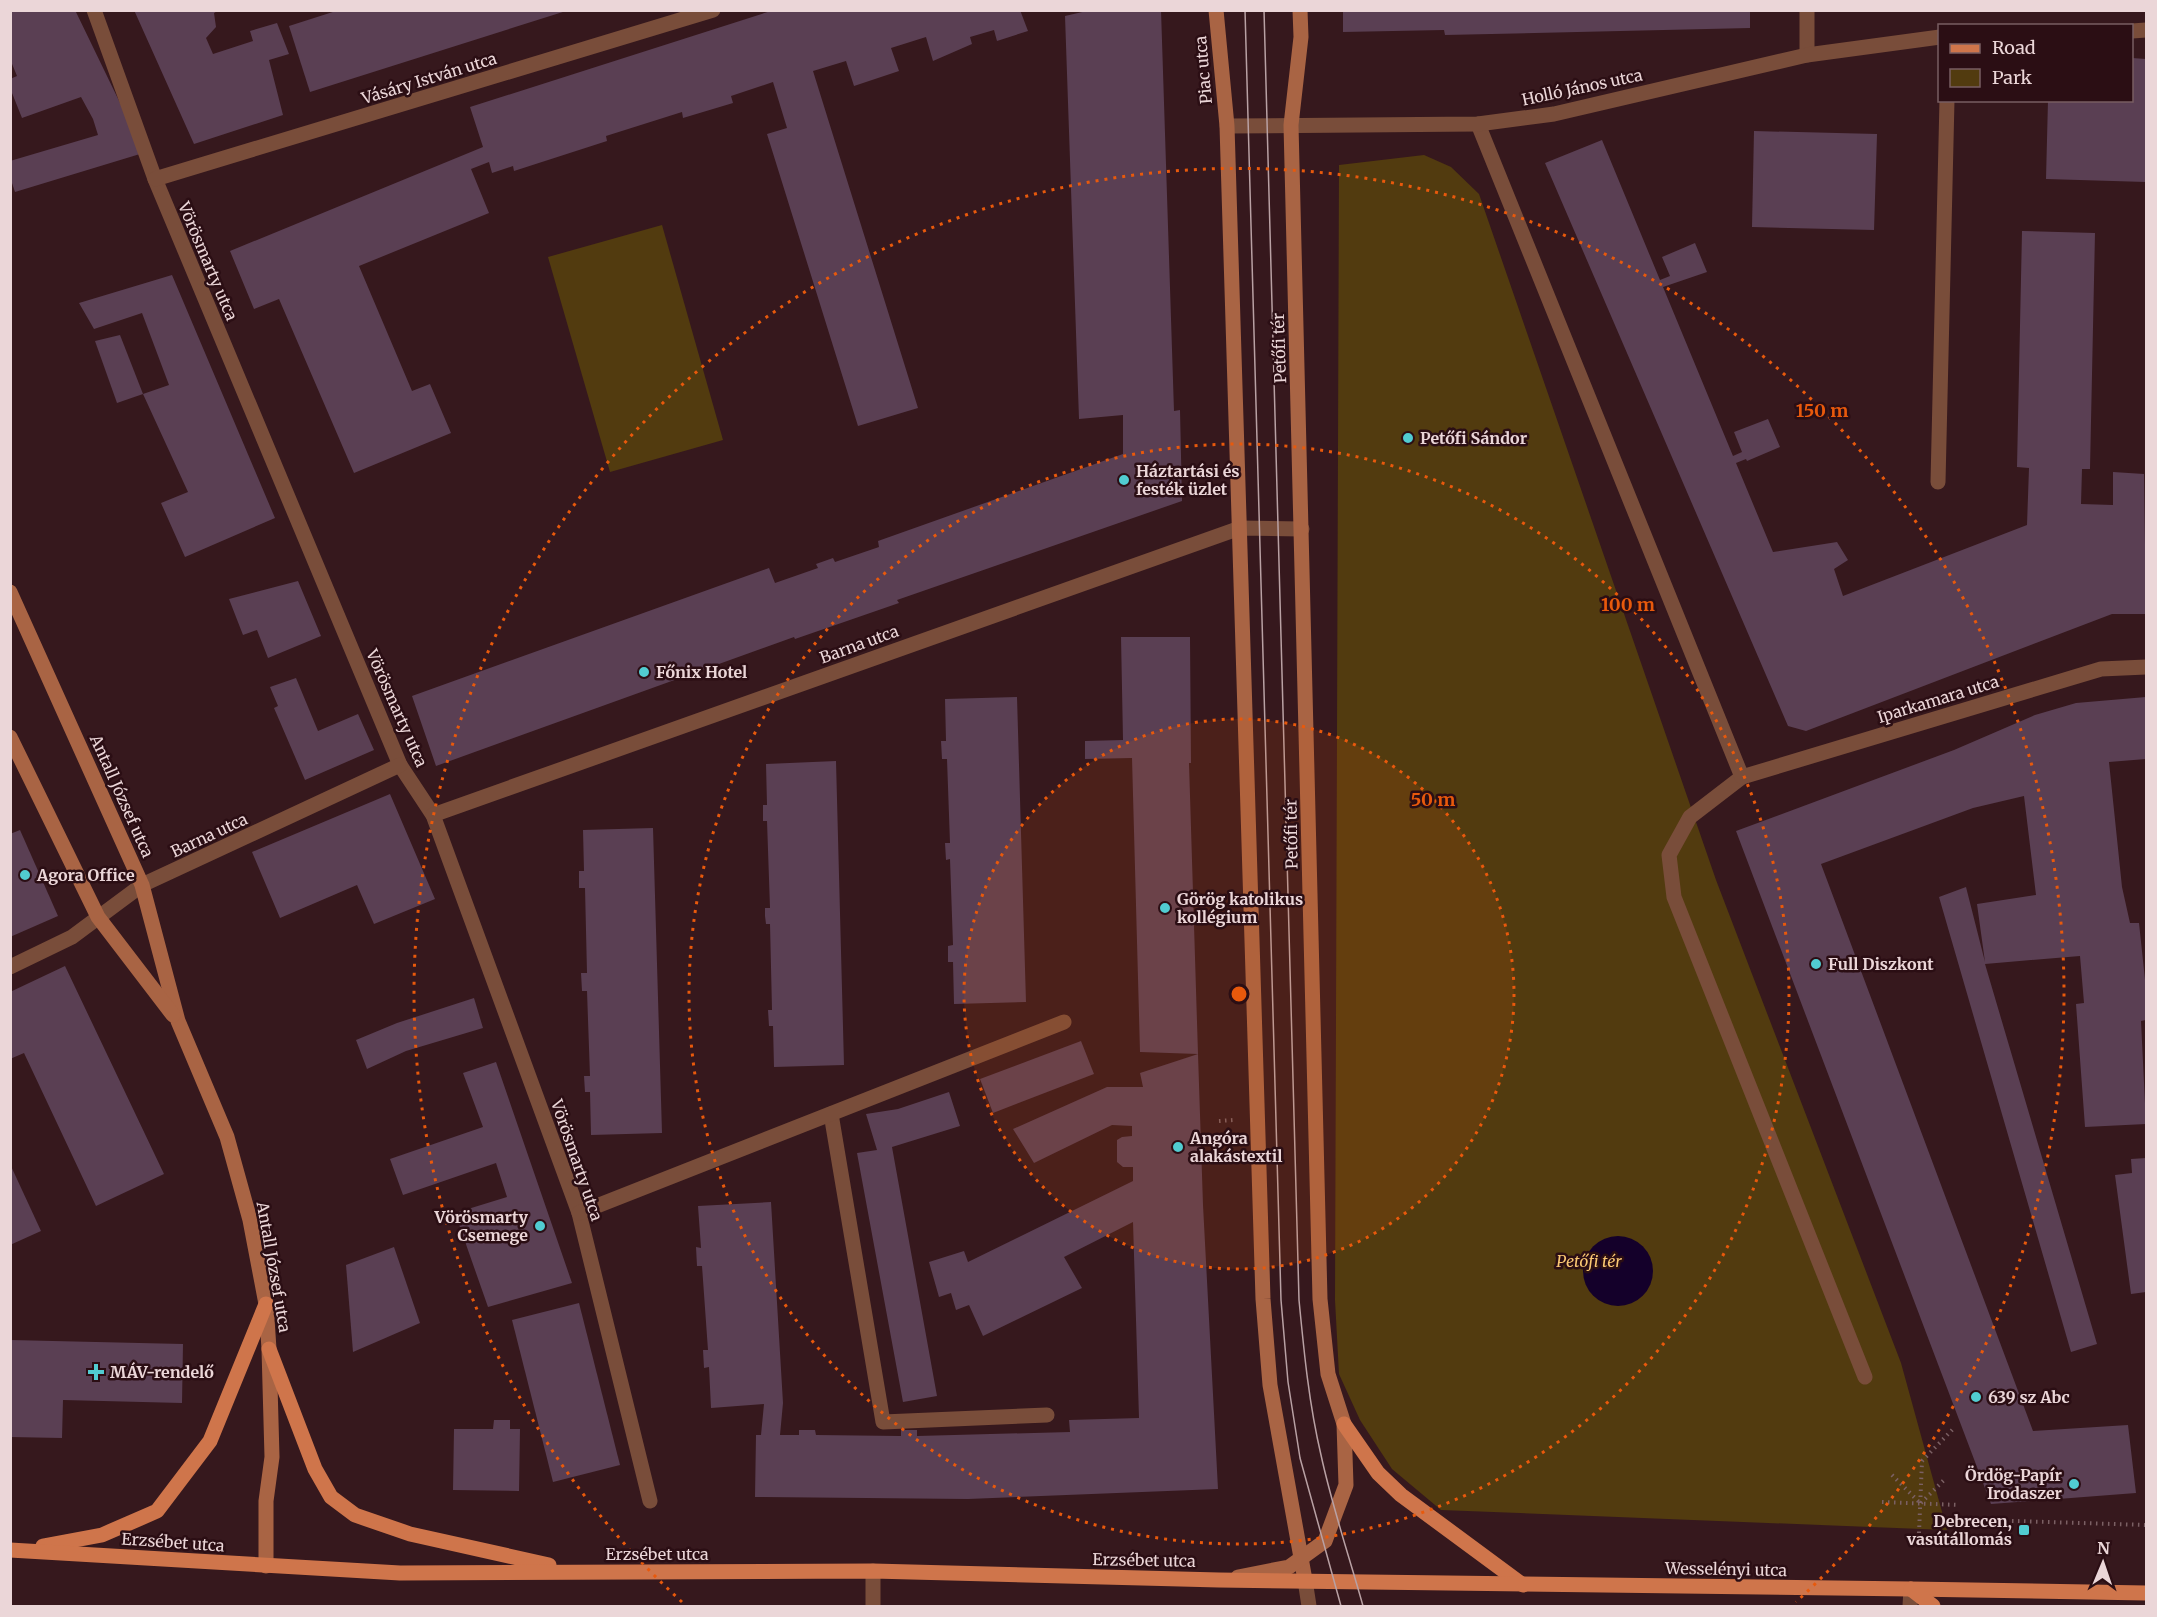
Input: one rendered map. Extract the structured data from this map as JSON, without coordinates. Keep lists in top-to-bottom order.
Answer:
{
  "streets": {
    "main road": ["Erzsébet utca", "Wesselényi utca"],
    "street": [
      "Piac utca",
      "Vásáry István utca",
      "Holló János utca",
      "Vörösmarty utca",
      "Petőfi tér",
      "Barna utca",
      "Iparkamara utca",
      "Antall József utca"
    ]
  },
  "crossings": [
    ["Piac utca", "Holló János utca"],
    ["Vásáry István utca", "Vörösmarty utca"],
    ["Holló János utca", "Petőfi tér"],
    ["Vörösmarty utca", "Barna utca"],
    ["Petőfi tér", "Barna utca"],
    ["Petőfi tér", "Erzsébet utca"],
    ["Barna utca", "Antall József utca"],
    ["Antall József utca", "Erzsébet utca"],
    ["Erzsébet utca", "Wesselényi utca"]
  ],
  "parks": ["Petőfi tér"],
  "places": {
    "other": [
      "Petőfi Sándor",
      "Háztartási és festék üzlet",
      "Főnix Hotel",
      "Agora Office",
      "Görög katolikus kollégium",
      "Full Diszkont",
      "Angóra alakástextil",
      "Vörösmarty Csemege",
      "639 sz Abc",
      "Ördög-Papír Irodaszer"
    ],
    "health": ["MÁV-rendelő"],
    "transit": ["Debrecen, vasútállomás"]
  },
  "legend": ["Road", "Park"],
  "north": "top",
  "rings": ["150 m", "100 m", "50 m"]
}
